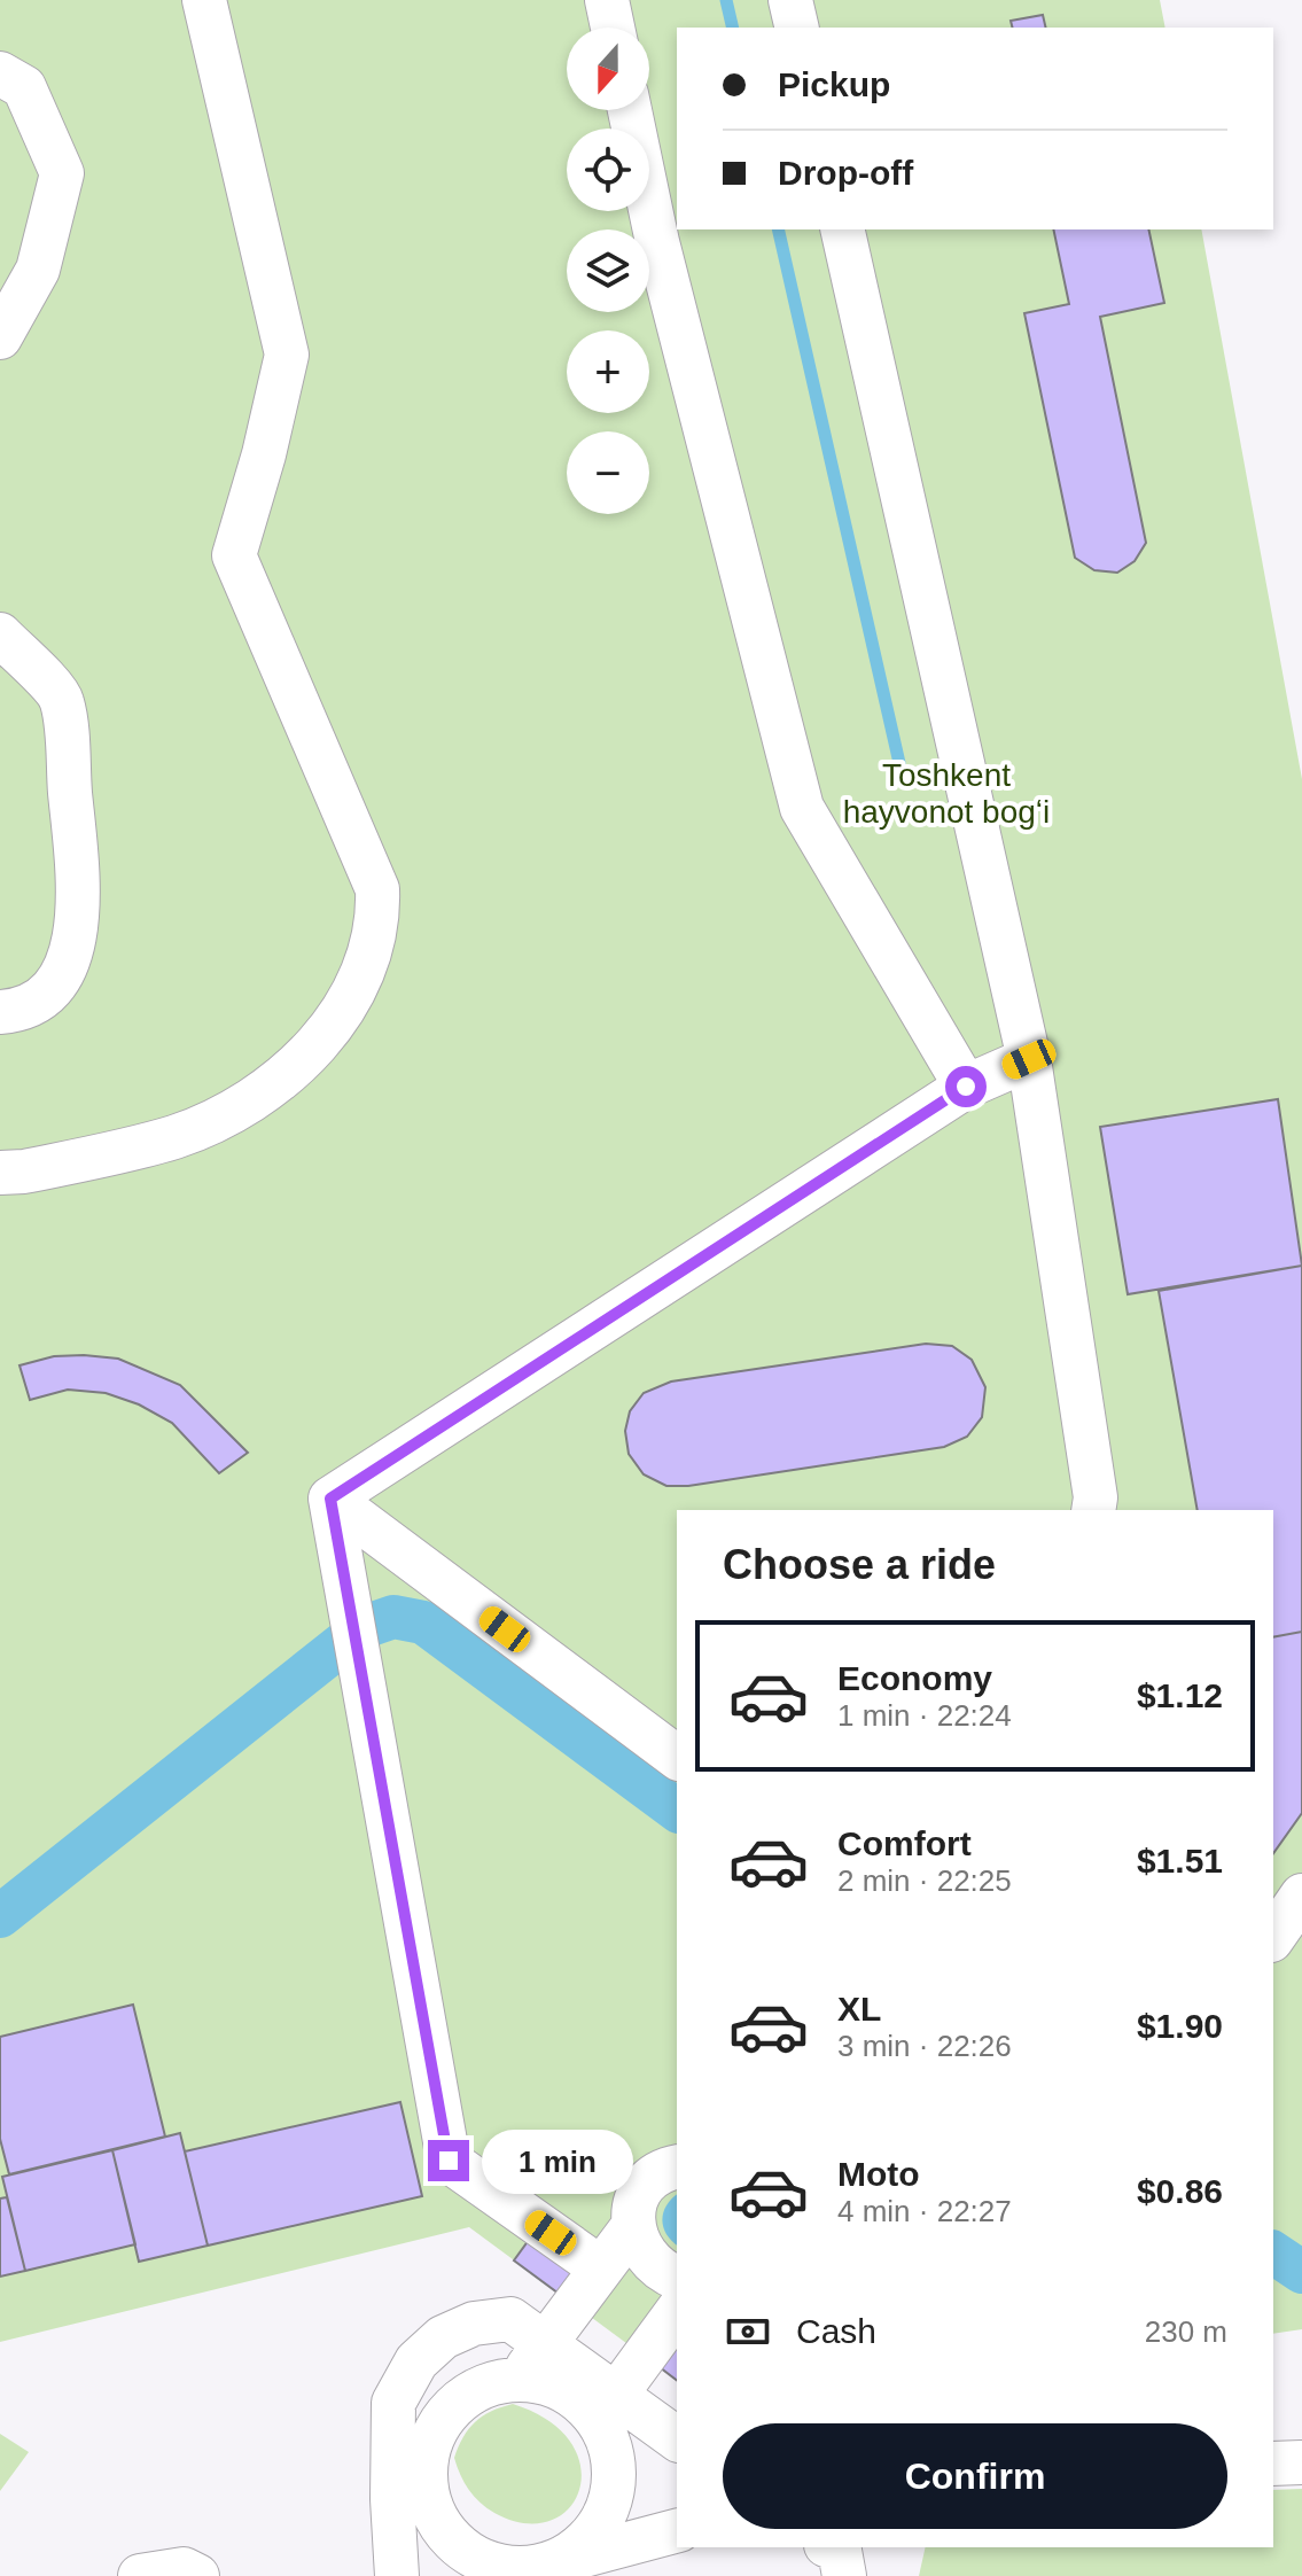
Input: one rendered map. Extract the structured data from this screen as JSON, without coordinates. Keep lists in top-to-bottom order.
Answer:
{
  "parks": ["Toshkent hayvonot bogʻi"],
  "north": "bottom",
  "page": {
    "map_buttons": ["+", "−"],
    "banner": ["Pickup", "Drop-off"],
    "heading": "Choose a ride",
    "list": [
      {
        "name": "Economy",
        "note": "1 min · 22:24",
        "value": "$1.12"
      },
      {
        "name": "Comfort",
        "note": "2 min · 22:25",
        "value": "$1.51"
      },
      {
        "name": "XL",
        "note": "3 min · 22:26",
        "value": "$1.90"
      },
      {
        "name": "Moto",
        "note": "4 min · 22:27",
        "value": "$0.86"
      }
    ],
    "bubble": "1 min",
    "pay": ["Cash", "230 m"],
    "buttons": "Confirm"
  }
}
